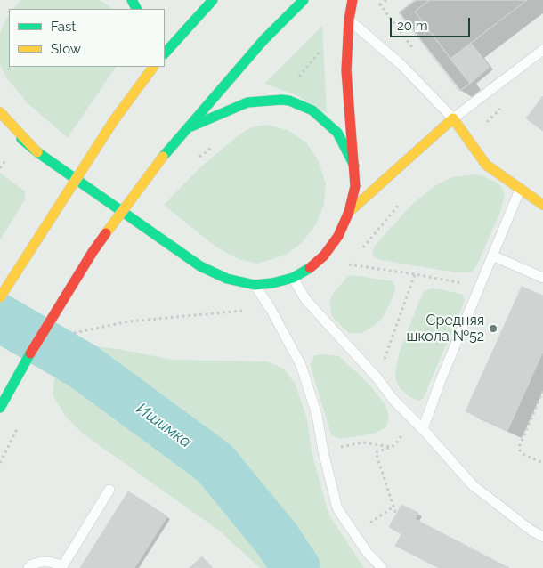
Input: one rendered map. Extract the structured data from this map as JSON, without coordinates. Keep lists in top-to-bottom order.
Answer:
{
  "water": ["Ишимка"],
  "places": ["Средняя школа №52"],
  "legend": ["Fast", "Slow"],
  "scale_bar": "20 m"
}
